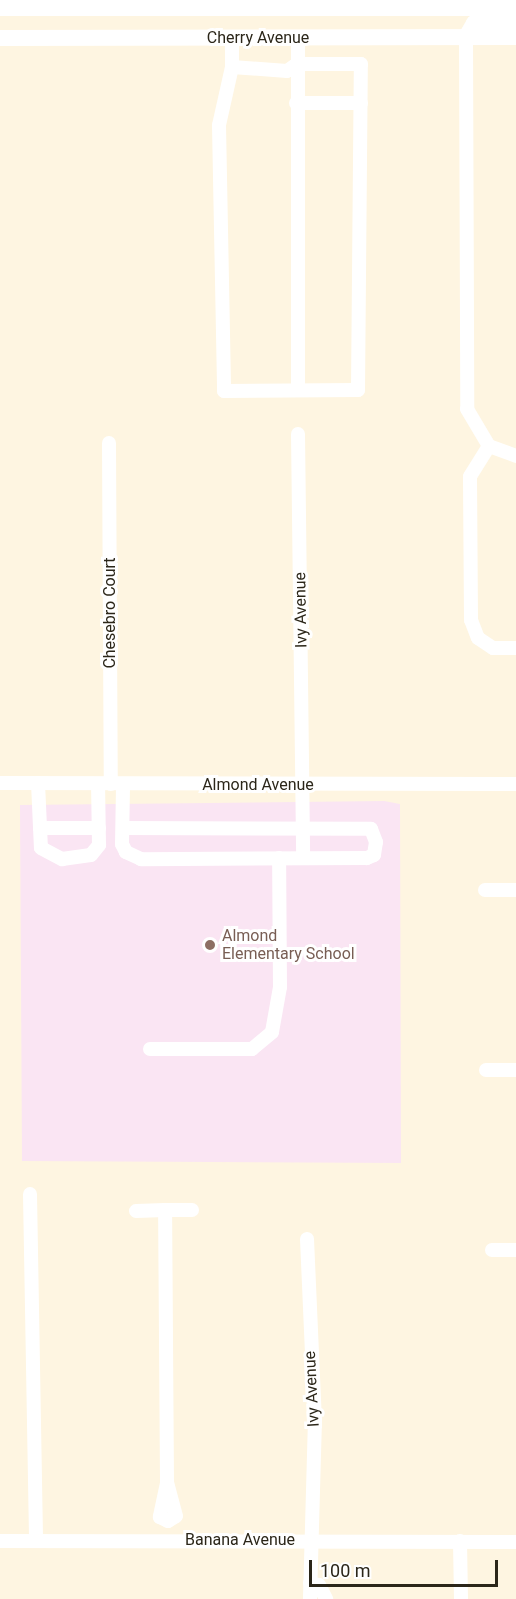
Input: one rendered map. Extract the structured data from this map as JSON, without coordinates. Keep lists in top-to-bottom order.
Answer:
{
  "streets": {
    "main road": ["Cherry Avenue"],
    "street": [
      "Ivy Avenue",
      "Chesebro Court",
      "Almond Avenue",
      "Banana Avenue"
    ]
  },
  "crossings": [
    ["Ivy Avenue", "Almond Avenue"],
    ["Ivy Avenue", "Banana Avenue"],
    ["Chesebro Court", "Almond Avenue"]
  ],
  "places": ["Almond Elementary School"],
  "scale_bar": "100 m"
}
